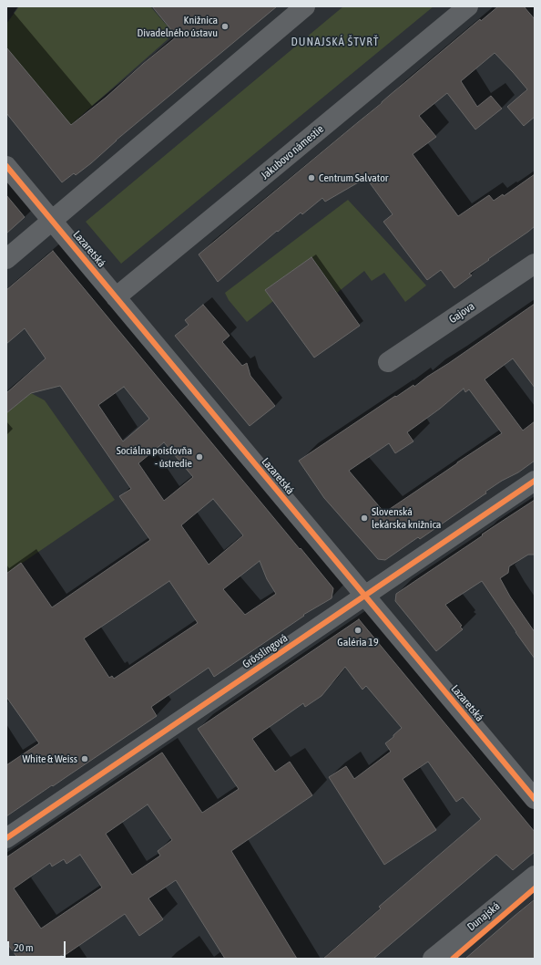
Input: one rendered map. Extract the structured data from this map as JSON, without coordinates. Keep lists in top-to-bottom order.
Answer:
{
  "streets": {
    "street": [
      "Jakubovo námestie",
      "Lazaretská",
      "Gajova",
      "Grösslingová",
      "Dunajská"
    ]
  },
  "crossings": [
    ["Jakubovo námestie", "Lazaretská"],
    ["Lazaretská", "Grösslingová"]
  ],
  "districts": ["DUNAJSKÁ ŠTVRŤ"],
  "places": [
    "Knižnica Divadelného ústavu",
    "Centrum Salvator",
    "Sociálna poisťovňa - ústredie",
    "Slovenská lekárska knižnica",
    "Galéria 19",
    "White & Weiss"
  ],
  "scale_bar": "20 m"
}
